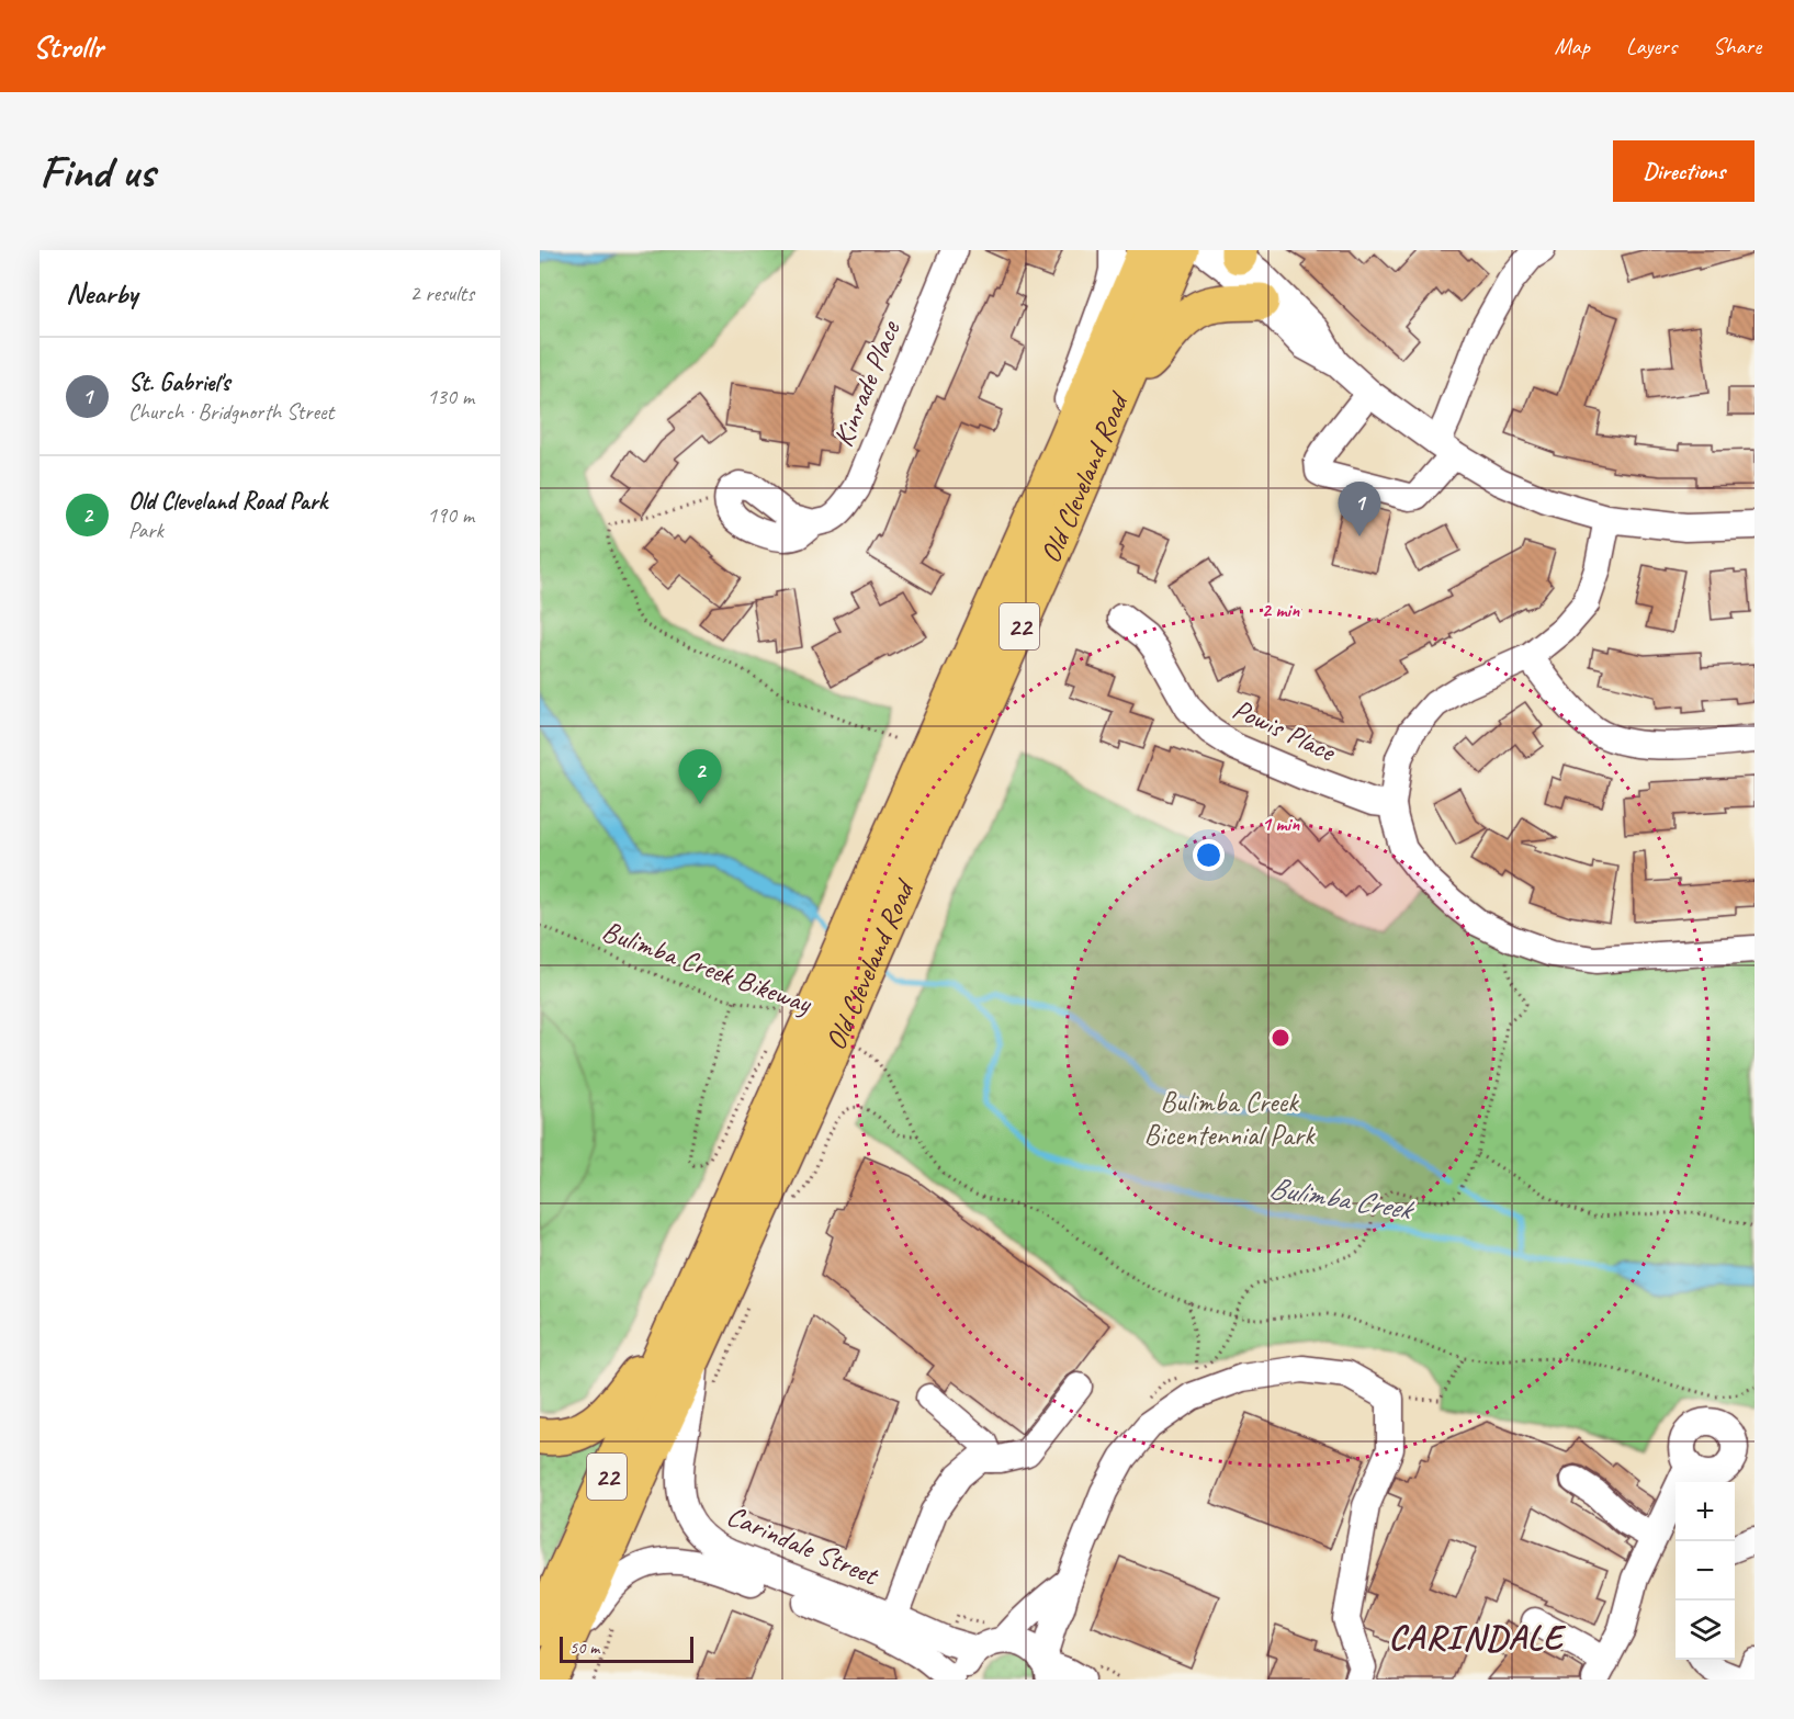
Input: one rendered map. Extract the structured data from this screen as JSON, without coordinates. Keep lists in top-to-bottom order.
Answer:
{
  "streets": {
    "highway": ["Old Cleveland Road", "22"],
    "street": ["Kinrade Place", "Powis Place", "Carindale Street"],
    "path": ["Bulimba Creek Bikeway"]
  },
  "crossings": [
    ["Old Cleveland Road", "Bulimba Creek Bikeway"],
    ["Old Cleveland Road", "Carindale Street"]
  ],
  "districts": ["CARINDALE"],
  "water": ["Bulimba Creek"],
  "parks": ["Bulimba Creek Bicentennial Park"],
  "scale_bar": "50 m",
  "page": {
    "header": "Strollr",
    "nav": ["Map", "Layers", "Share"],
    "buttons": "Directions",
    "title": "Find us",
    "heading": ["Nearby", "2 results"],
    "list": [
      {
        "mark": "1",
        "name": "St. Gabriel's",
        "note": "Church · Bridgnorth Street",
        "value": "130 m"
      },
      {
        "mark": "2",
        "name": "Old Cleveland Road Park",
        "note": "Park",
        "value": "190 m"
      }
    ],
    "pins": ["1", "2"],
    "map_buttons": ["+", "−"],
    "scale": "50 m"
  },
  "rings": ["2 min", "1 min"]
}
